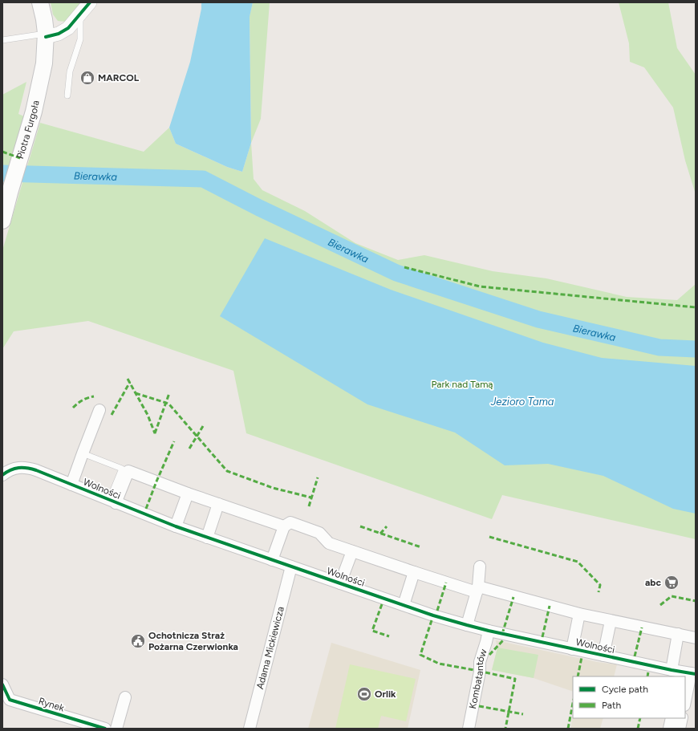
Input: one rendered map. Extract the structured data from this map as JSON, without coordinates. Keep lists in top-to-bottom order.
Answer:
{
  "streets": {
    "main road": ["Piotra Furgoła"],
    "street": [
      "Wolności",
      "Adama Mickiewicza",
      "Kombatantów",
      "Rynek"
    ]
  },
  "crossings": [
    ["Wolności", "Adama Mickiewicza"],
    ["Wolności", "Kombatantów"]
  ],
  "water": ["Bierawka", "Jezioro Tama"],
  "parks": ["Park nad Tamą"],
  "places": {
    "shop": ["MARCOL"],
    "supermarket": ["abc"],
    "public building": ["Ochotnicza Straż Pożarna Czerwionka"],
    "sports": ["Orlik"]
  },
  "legend": ["Cycle path", "Path"]
}
